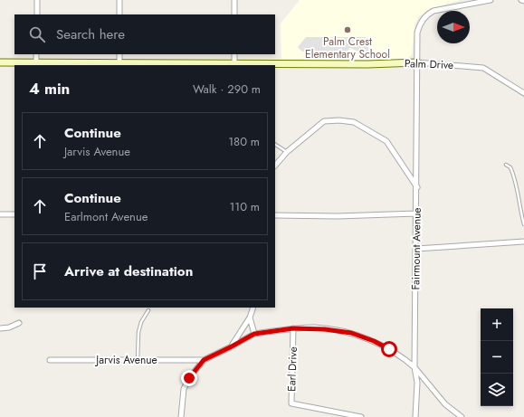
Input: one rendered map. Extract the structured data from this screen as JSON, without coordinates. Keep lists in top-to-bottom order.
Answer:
{
  "streets": {
    "street": [
      "Palm Drive",
      "Fairmount Avenue",
      "Jarvis Avenue",
      "Earl Drive"
    ]
  },
  "crossings": [
    ["Palm Drive", "Fairmount Avenue"]
  ],
  "places": ["Palm Crest Elementary School"],
  "north": "right",
  "page": {
    "search": "Search here",
    "heading": ["4 min", "Walk · 290 m"],
    "list": [
      ["Continue", "Jarvis Avenue", "180 m"],
      ["Continue", "Earlmont Avenue", "110 m"],
      "Arrive at destination"
    ],
    "map_buttons": ["+", "−"]
  }
}
